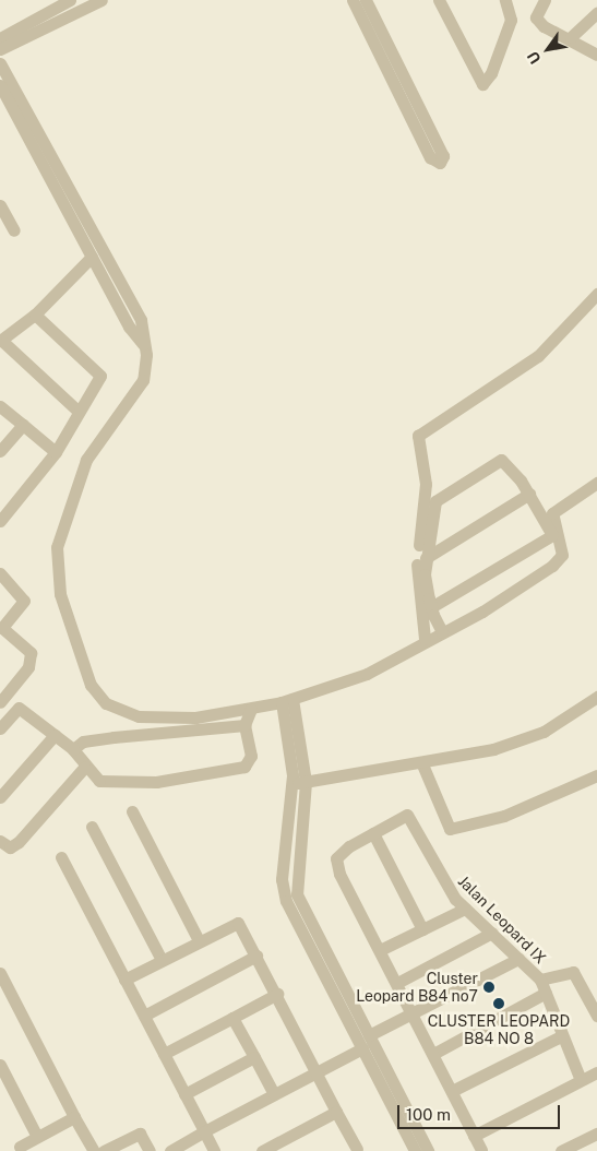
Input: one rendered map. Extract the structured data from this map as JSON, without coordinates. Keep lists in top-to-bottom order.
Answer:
{
  "streets": {
    "street": ["Jalan Leopard IX"]
  },
  "places": ["Cluster Leopard B84 no7", "CLUSTER LEOPARD B84 NO 8"],
  "scale_bar": "100 m",
  "north": "bottom left"
}
